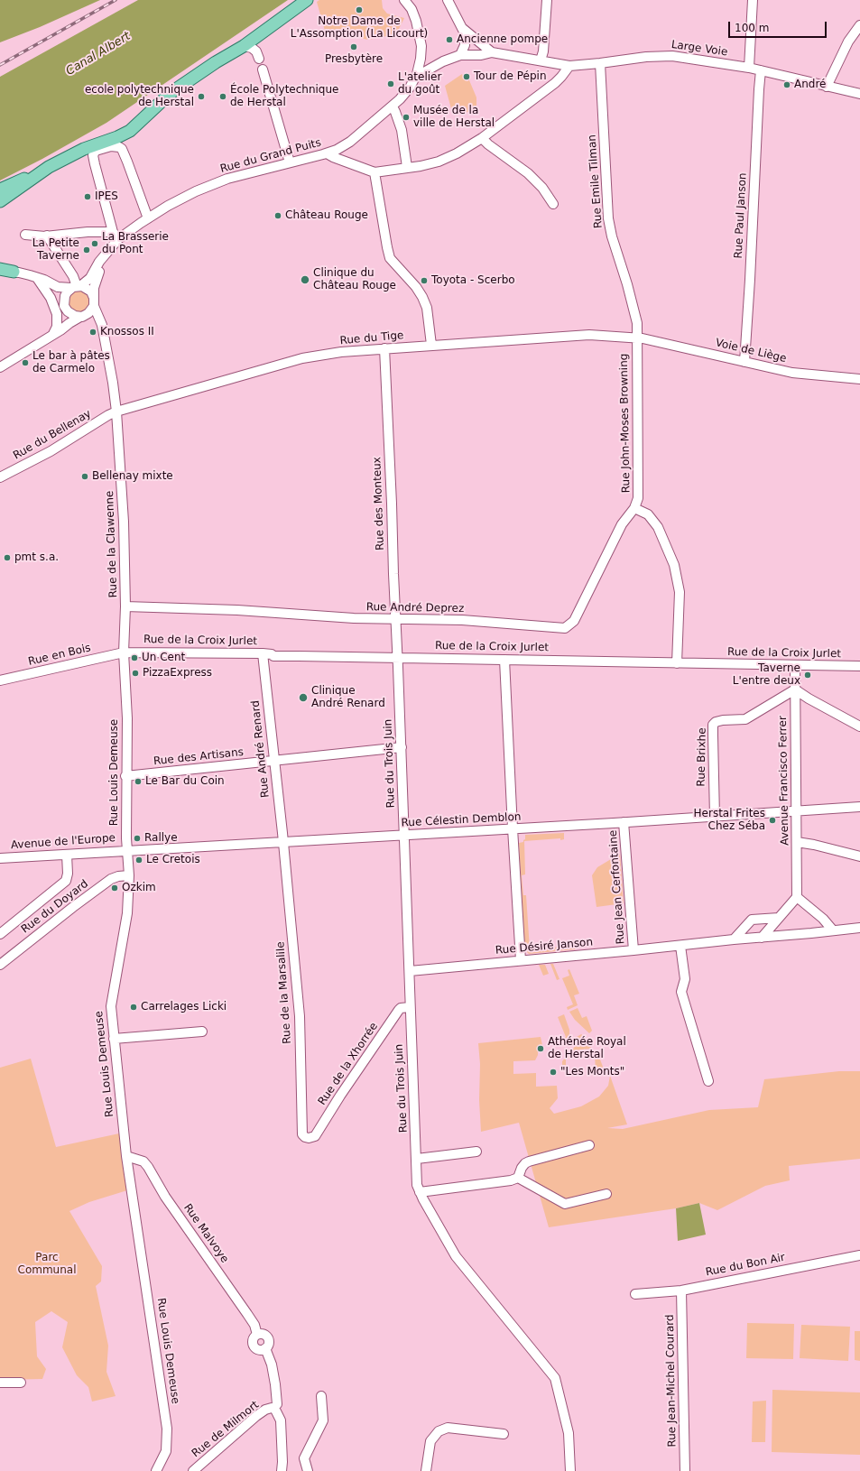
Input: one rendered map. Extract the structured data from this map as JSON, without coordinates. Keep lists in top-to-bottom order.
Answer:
{
  "streets": {
    "street": [
      "Large Voie",
      "Rue du Grand Puits",
      "Rue Emile Tilman",
      "Rue Paul Janson",
      "Rue du Tige",
      "Voie de Liège",
      "Rue John-Moses Browning",
      "Rue du Bellenay",
      "Rue des Monteux",
      "Rue de la Clawenne",
      "Rue André Deprez",
      "Rue de la Croix Jurlet",
      "Rue en Bois",
      "Rue André Renard",
      "Rue des Artisans",
      "Rue Brixhe",
      "Rue du Trois Juin",
      "Rue Louis Demeuse",
      "Avenue Francisco Ferrer",
      "Rue Célestin Demblon",
      "Avenue de l'Europe",
      "Rue Jean Cerfontaine",
      "Rue du Doyard",
      "Rue Désiré Janson",
      "Rue de la Marsalile",
      "Rue de la Xhorrée",
      "Rue Malvoye",
      "Rue du Bon Air",
      "Rue Jean-Michel Courard",
      "Rue de Milmort"
    ]
  },
  "crossings": [
    ["Large Voie", "Rue Emile Tilman"],
    ["Large Voie", "Rue Paul Janson"],
    ["Rue du Grand Puits", "Rue de la Clawenne"],
    ["Rue Emile Tilman", "Rue du Tige"],
    ["Rue Emile Tilman", "Voie de Liège"],
    ["Rue Emile Tilman", "Rue John-Moses Browning"],
    ["Rue Paul Janson", "Voie de Liège"],
    ["Rue du Tige", "Voie de Liège"],
    ["Rue du Tige", "Rue John-Moses Browning"],
    ["Rue du Tige", "Rue du Bellenay"],
    ["Rue du Tige", "Rue des Monteux"],
    ["Rue du Tige", "Rue de la Clawenne"],
    ["Voie de Liège", "Rue John-Moses Browning"],
    ["Rue John-Moses Browning", "Rue André Deprez"],
    ["Rue du Bellenay", "Rue de la Clawenne"],
    ["Rue des Monteux", "Rue André Deprez"],
    ["Rue des Monteux", "Rue de la Croix Jurlet"],
    ["Rue des Monteux", "Rue du Trois Juin"],
    ["Rue de la Clawenne", "Rue André Deprez"],
    ["Rue de la Clawenne", "Rue de la Croix Jurlet"],
    ["Rue de la Clawenne", "Rue en Bois"],
    ["Rue de la Clawenne", "Rue Louis Demeuse"],
    ["Rue de la Croix Jurlet", "Rue en Bois"],
    ["Rue de la Croix Jurlet", "Rue André Renard"],
    ["Rue de la Croix Jurlet", "Rue du Trois Juin"],
    ["Rue de la Croix Jurlet", "Rue Louis Demeuse"],
    ["Rue de la Croix Jurlet", "Avenue Francisco Ferrer"],
    ["Rue en Bois", "Rue Louis Demeuse"],
    ["Rue André Renard", "Rue des Artisans"],
    ["Rue André Renard", "Rue Célestin Demblon"],
    ["Rue André Renard", "Rue de la Marsalile"],
    ["Rue des Artisans", "Rue du Trois Juin"],
    ["Rue des Artisans", "Rue Louis Demeuse"],
    ["Rue Brixhe", "Avenue Francisco Ferrer"],
    ["Rue Brixhe", "Rue Célestin Demblon"],
    ["Rue du Trois Juin", "Rue Célestin Demblon"],
    ["Rue du Trois Juin", "Rue Désiré Janson"],
    ["Rue du Trois Juin", "Rue de la Xhorrée"],
    ["Rue Louis Demeuse", "Rue Célestin Demblon"],
    ["Rue Louis Demeuse", "Avenue de l'Europe"],
    ["Rue Louis Demeuse", "Rue du Doyard"],
    ["Rue Louis Demeuse", "Rue Malvoye"],
    ["Avenue Francisco Ferrer", "Rue Célestin Demblon"],
    ["Rue Célestin Demblon", "Avenue de l'Europe"],
    ["Rue Célestin Demblon", "Rue Jean Cerfontaine"],
    ["Rue Célestin Demblon", "Rue de la Marsalile"],
    ["Rue Jean Cerfontaine", "Rue Désiré Janson"],
    ["Rue de la Marsalile", "Rue de la Xhorrée"],
    ["Rue du Bon Air", "Rue Jean-Michel Courard"]
  ],
  "water": ["Canal Albert"],
  "parks": ["Parc Communal"],
  "places": [
    "Notre Dame de L'Assomption (La Licourt)",
    "Ancienne pompe",
    "Presbytère",
    "Tour de Pépin",
    "L'atelier du goût",
    "André",
    "ecole polytechnique de Herstal",
    "École Polytechnique de Herstal",
    "Musée de la ville de Herstal",
    "IPES",
    "Château Rouge",
    "La Brasserie du Pont",
    "La Petite Taverne",
    "Clinique du Château Rouge",
    "Toyota - Scerbo",
    "Knossos II",
    "Le bar à pâtes de Carmelo",
    "Bellenay mixte",
    "pmt s.a.",
    "Un Cent",
    "PizzaExpress",
    "Taverne L'entre deux",
    "Clinique André Renard",
    "Le Bar du Coin",
    "Herstal Frites Chez Séba",
    "Rallye",
    "Le Cretois",
    "Ozkim",
    "Carrelages Licki",
    "Athénée Royal de Herstal",
    "\"Les Monts\""
  ],
  "scale_bar": "100 m"
}
